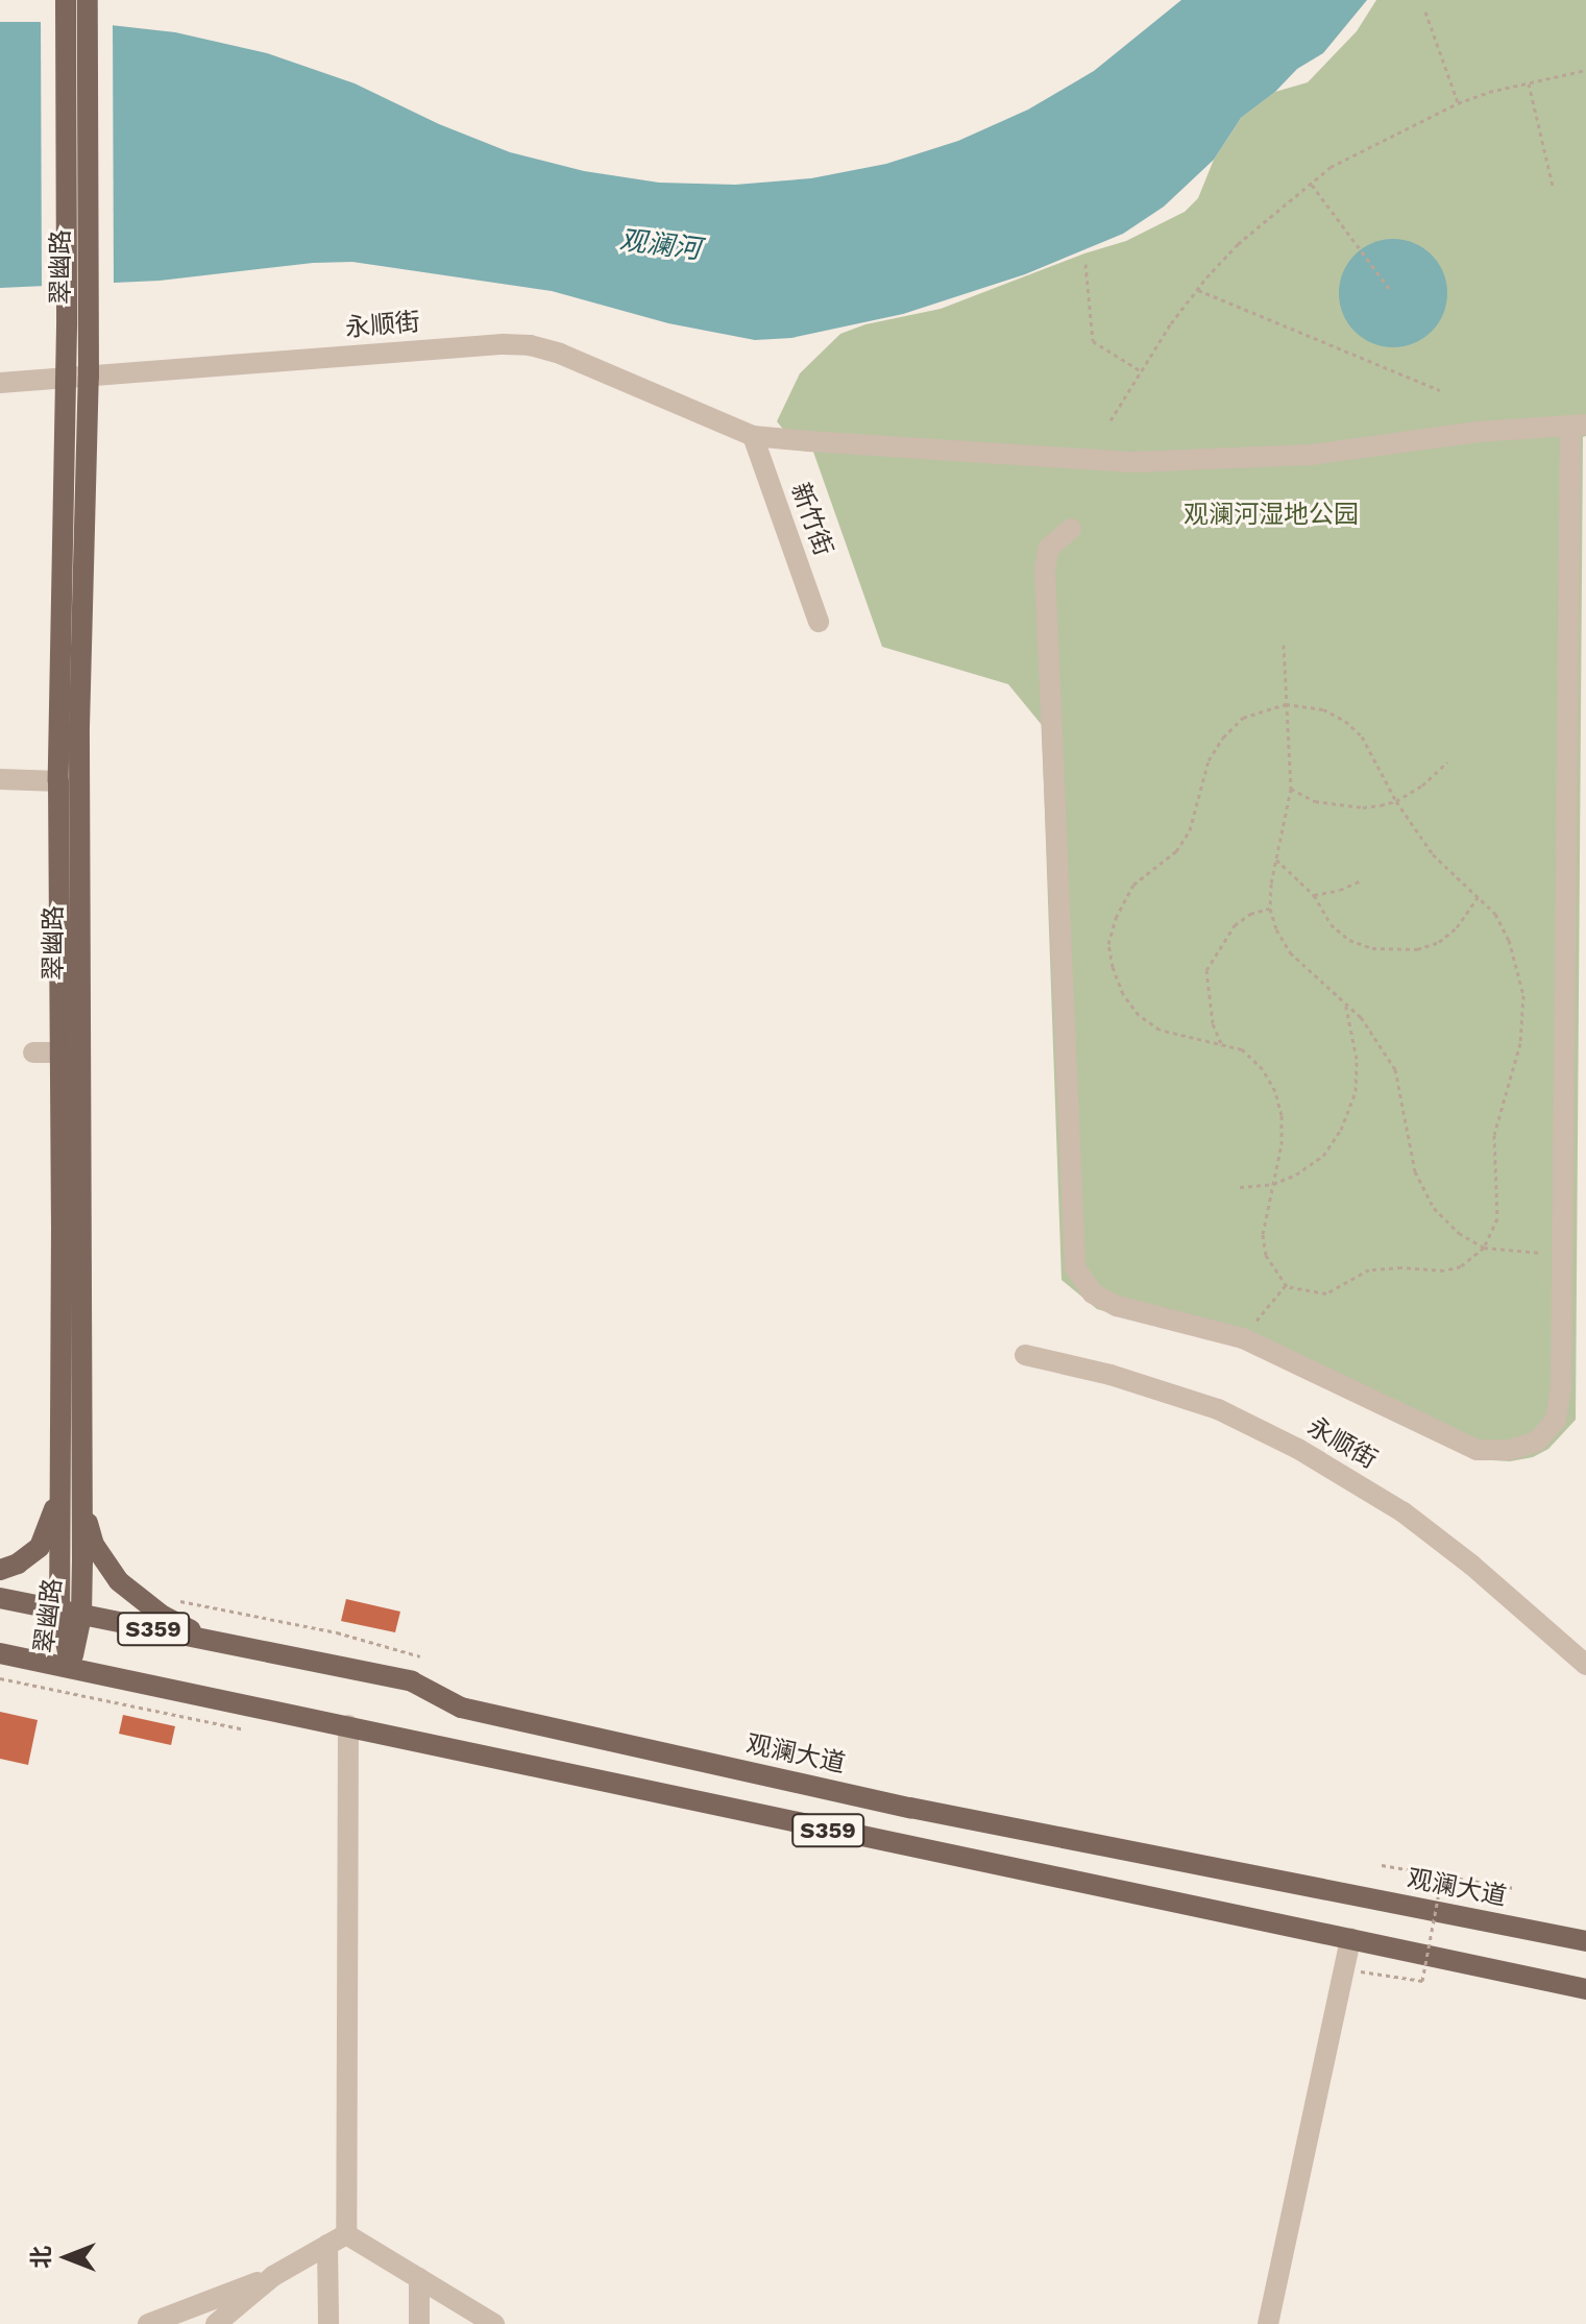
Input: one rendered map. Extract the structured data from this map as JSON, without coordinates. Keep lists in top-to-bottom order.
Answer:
{
  "streets": {
    "main road": ["翠幽路", "S359", "观澜大道"],
    "street": ["永顺街", "新竹街"]
  },
  "crossings": [
    ["翠幽路", "永顺街"],
    ["翠幽路", "S359"],
    ["翠幽路", "观澜大道"],
    ["永顺街", "新竹街"]
  ],
  "water": ["观澜河"],
  "parks": ["观澜河湿地公园"],
  "north": "left"
}
